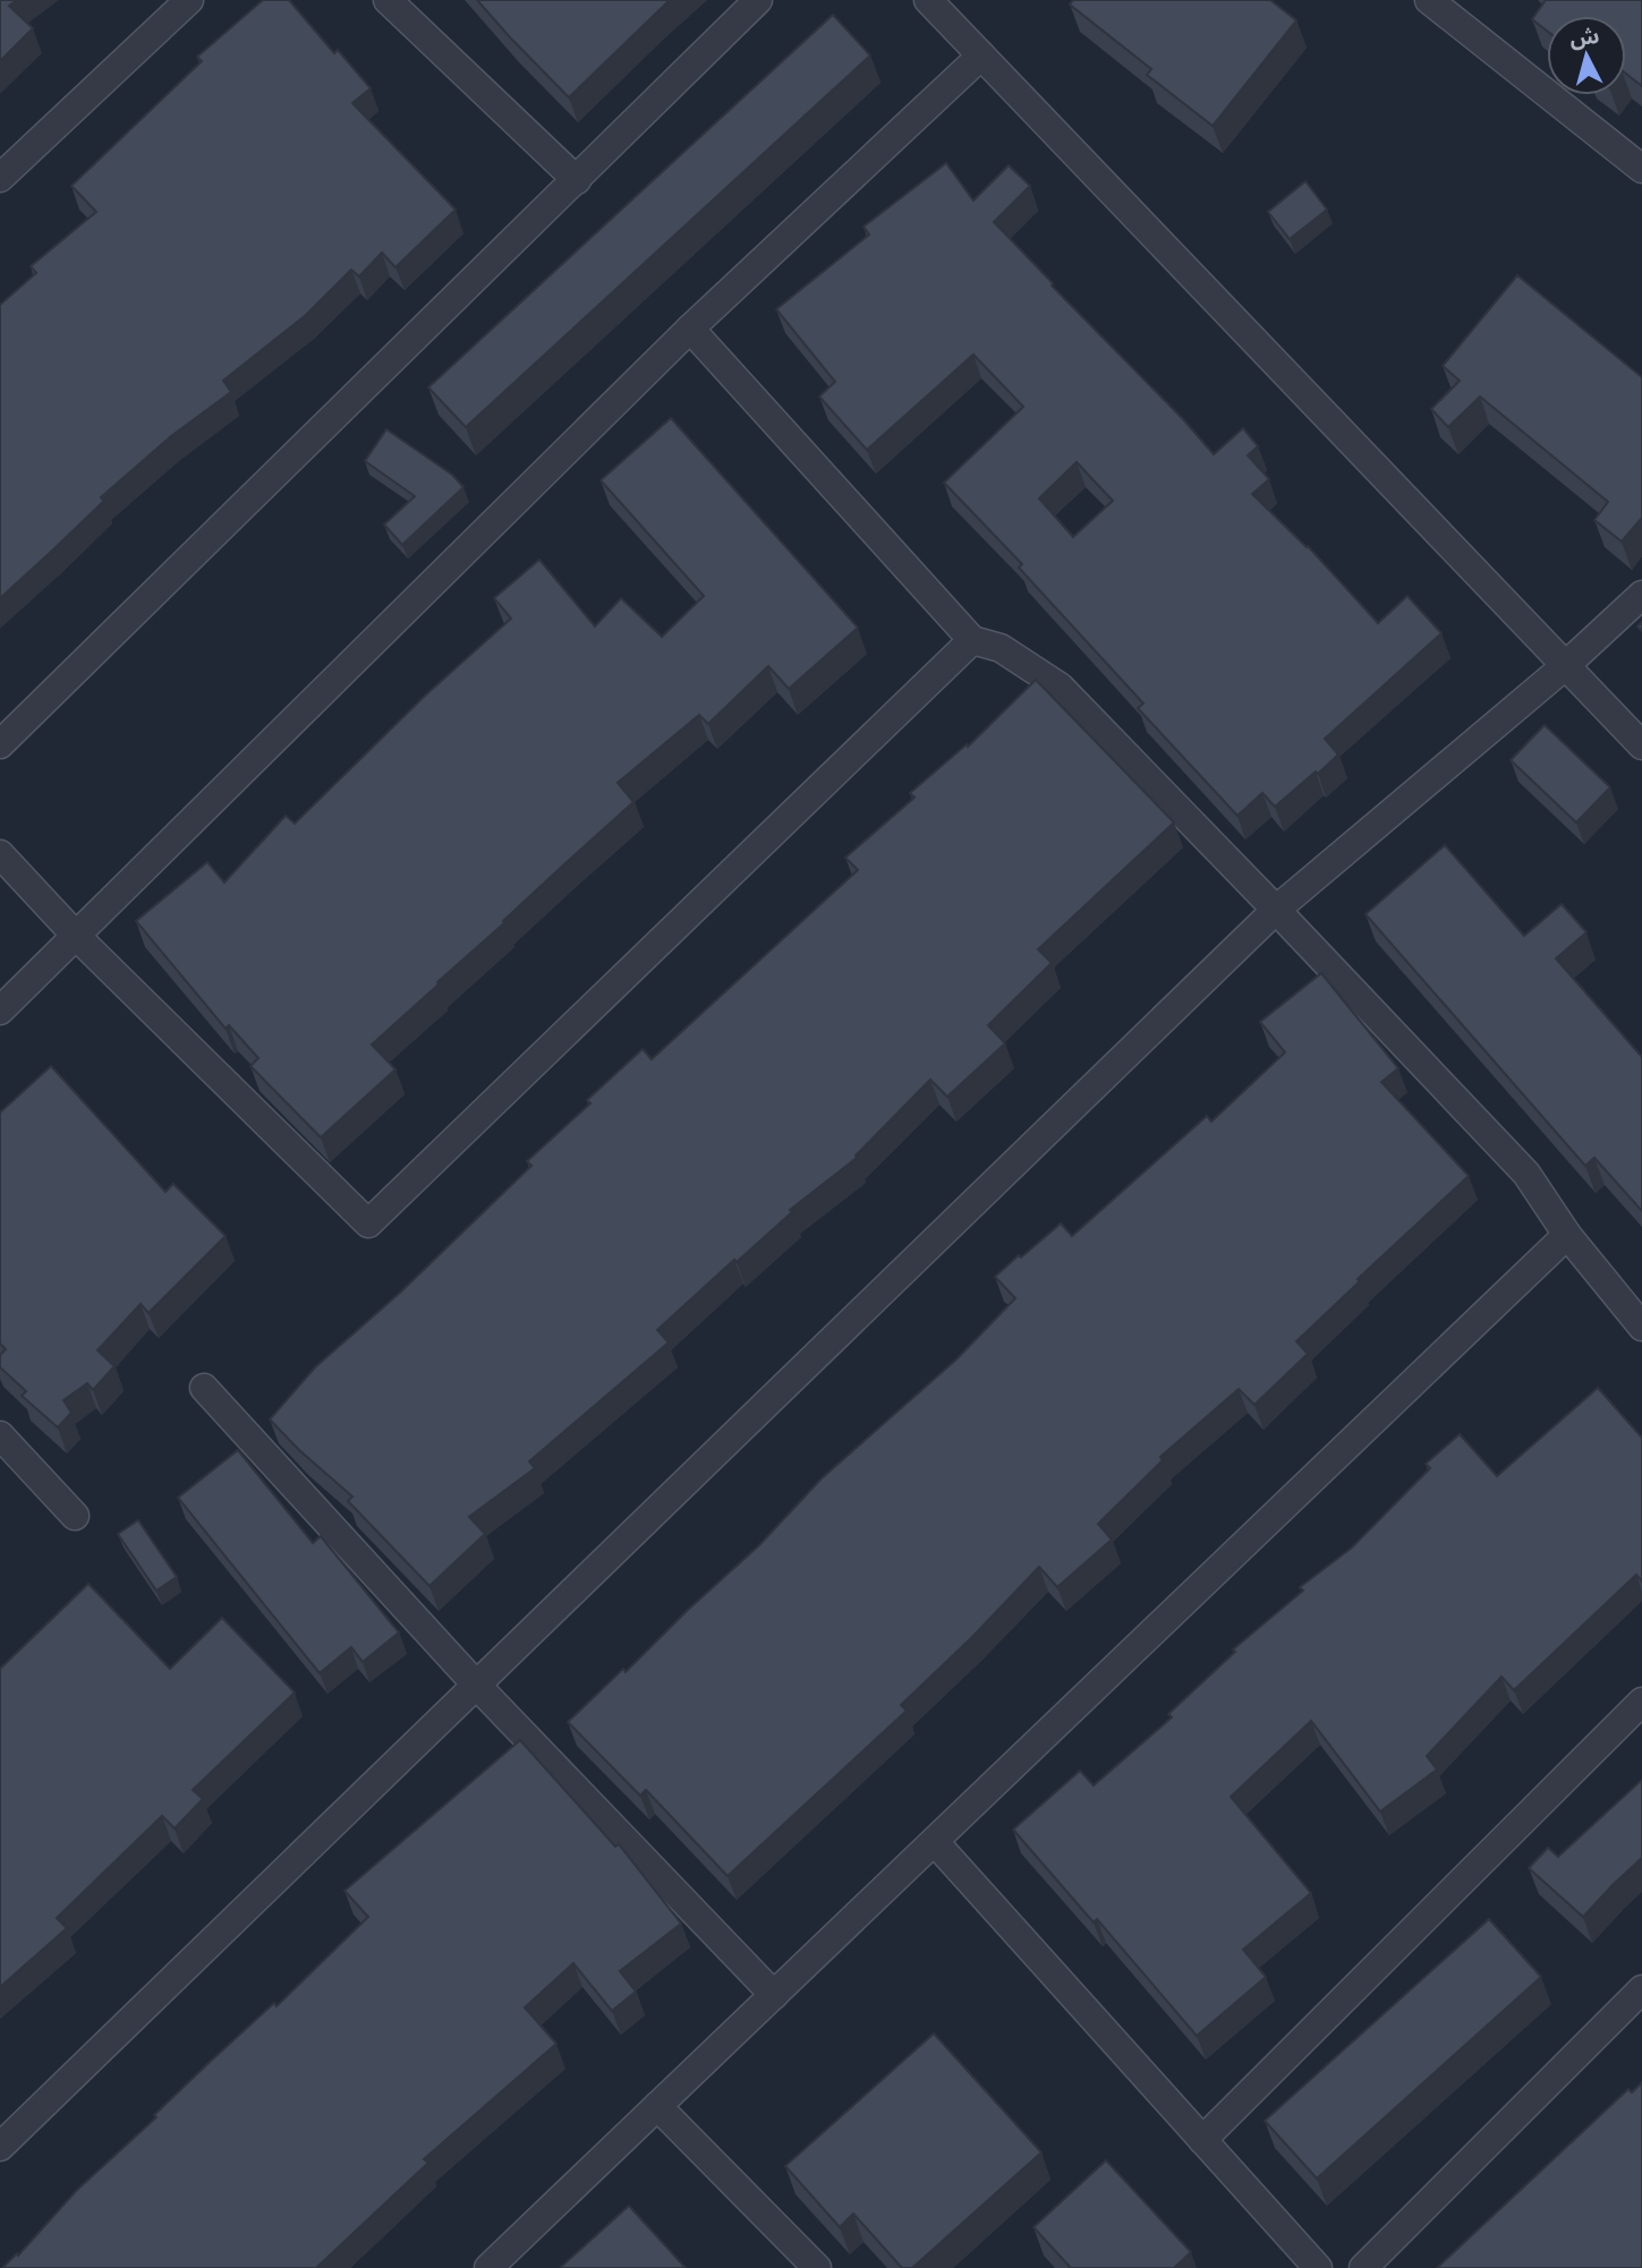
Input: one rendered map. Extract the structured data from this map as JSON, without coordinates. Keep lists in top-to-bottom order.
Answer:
{
  "north": "top"
}
